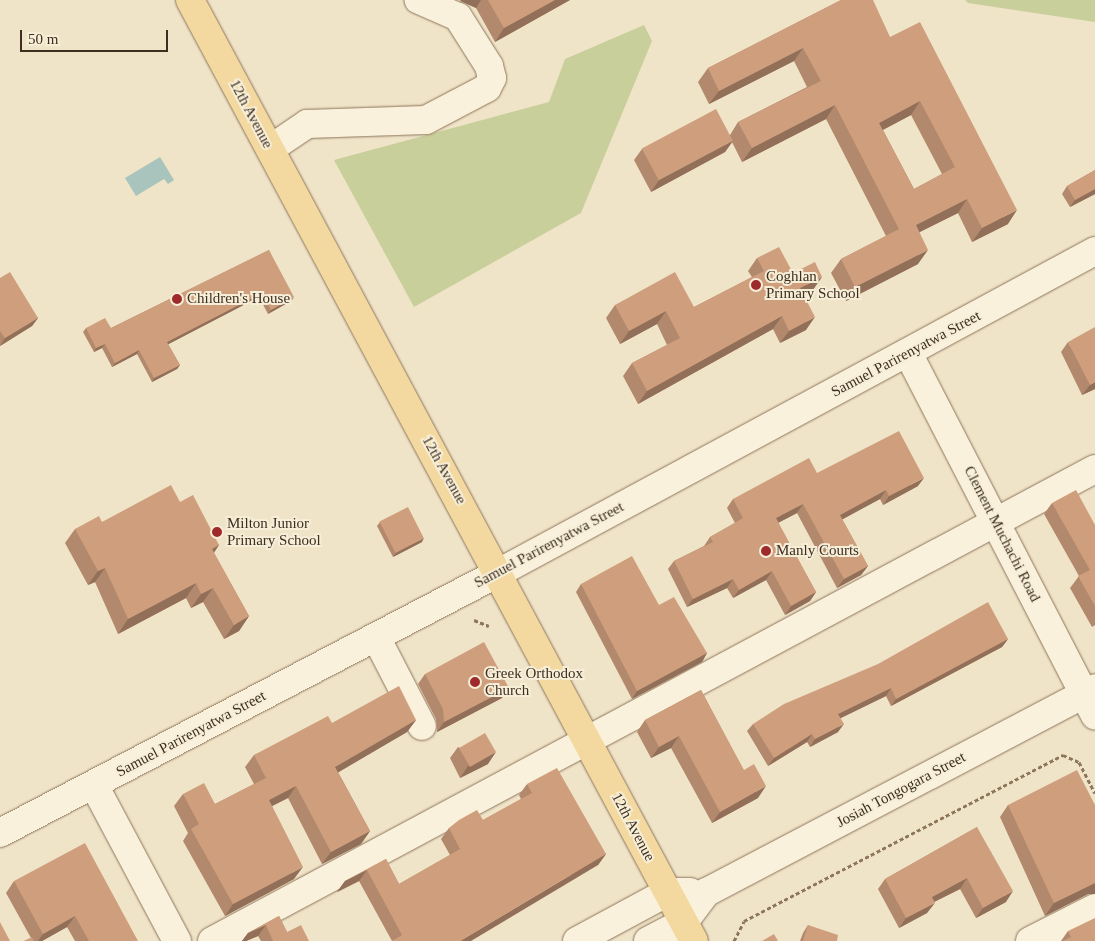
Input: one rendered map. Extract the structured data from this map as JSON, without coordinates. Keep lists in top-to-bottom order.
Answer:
{
  "streets": {
    "main road": ["12th Avenue"],
    "street": ["Samuel Parirenyatwa Street", "Clement Muchachi Road", "Josiah Tongogara Street"]
  },
  "crossings": [
    ["12th Avenue", "Samuel Parirenyatwa Street"],
    ["12th Avenue", "Josiah Tongogara Street"],
    ["Samuel Parirenyatwa Street", "Clement Muchachi Road"],
    ["Clement Muchachi Road", "Josiah Tongogara Street"]
  ],
  "places": [
    "Coghlan Primary School",
    "Children's House",
    "Milton Junior Primary School",
    "Manly Courts",
    "Greek Orthodox Church"
  ],
  "scale_bar": "50 m"
}
